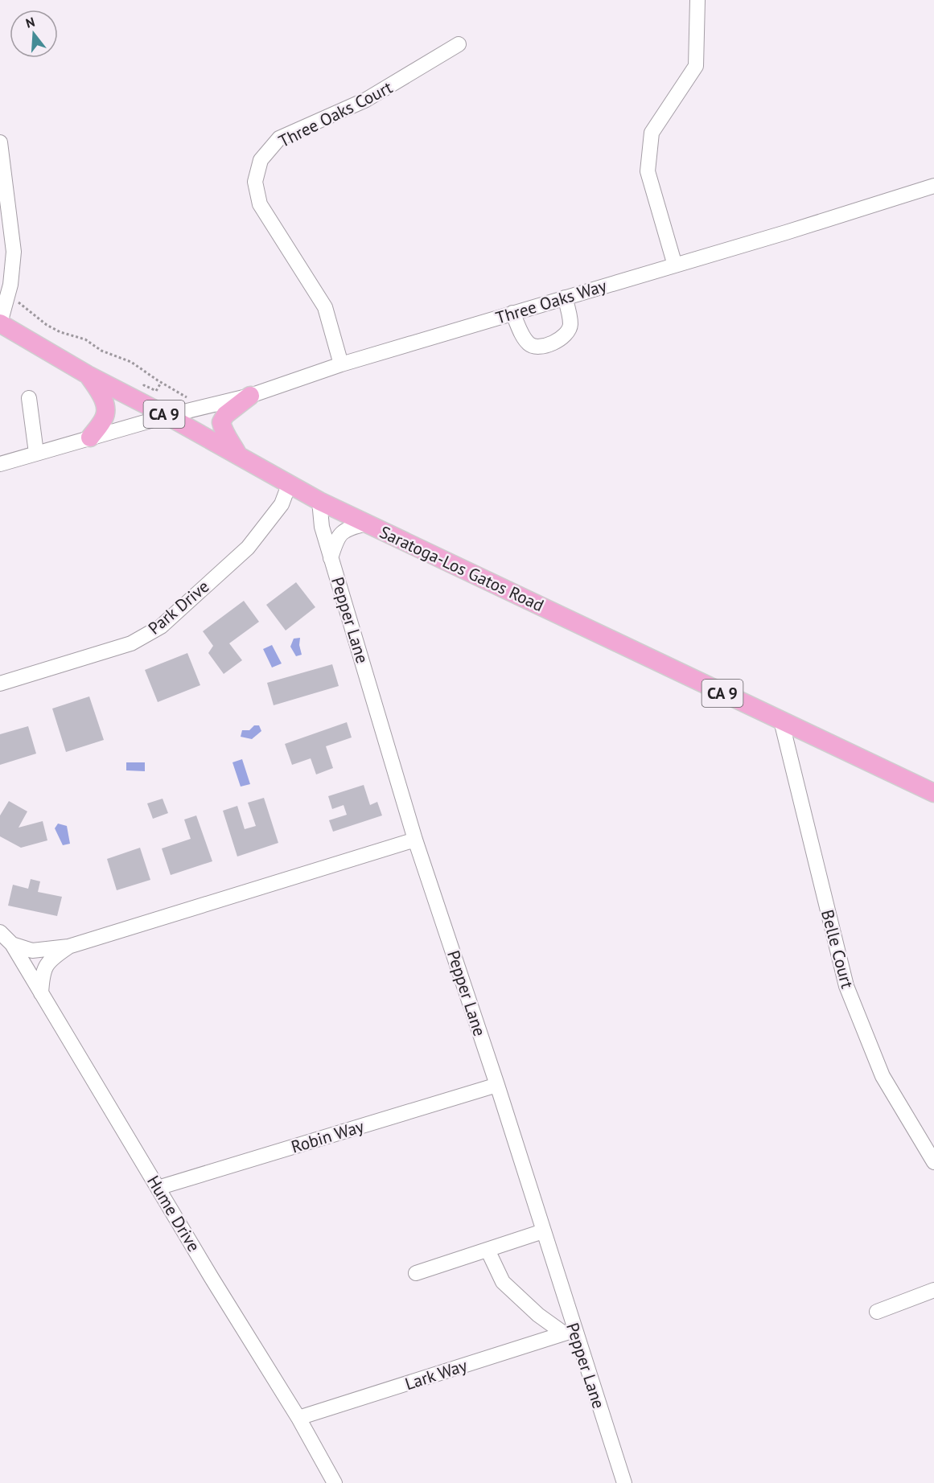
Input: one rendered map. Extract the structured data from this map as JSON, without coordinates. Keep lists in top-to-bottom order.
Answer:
{
  "streets": {
    "main road": ["CA 9", "Saratoga-Los Gatos Road"],
    "street": [
      "Three Oaks Court",
      "Three Oaks Way",
      "Park Drive",
      "Pepper Lane",
      "Belle Court",
      "Robin Way",
      "Hume Drive",
      "Lark Way"
    ]
  },
  "crossings": [
    ["Three Oaks Court", "Three Oaks Way"],
    ["Three Oaks Way", "Saratoga-Los Gatos Road"],
    ["Saratoga-Los Gatos Road", "Park Drive"],
    ["Saratoga-Los Gatos Road", "Pepper Lane"],
    ["Saratoga-Los Gatos Road", "Belle Court"],
    ["Pepper Lane", "Robin Way"],
    ["Pepper Lane", "Lark Way"],
    ["Robin Way", "Hume Drive"],
    ["Hume Drive", "Lark Way"]
  ],
  "north": "top"
}
